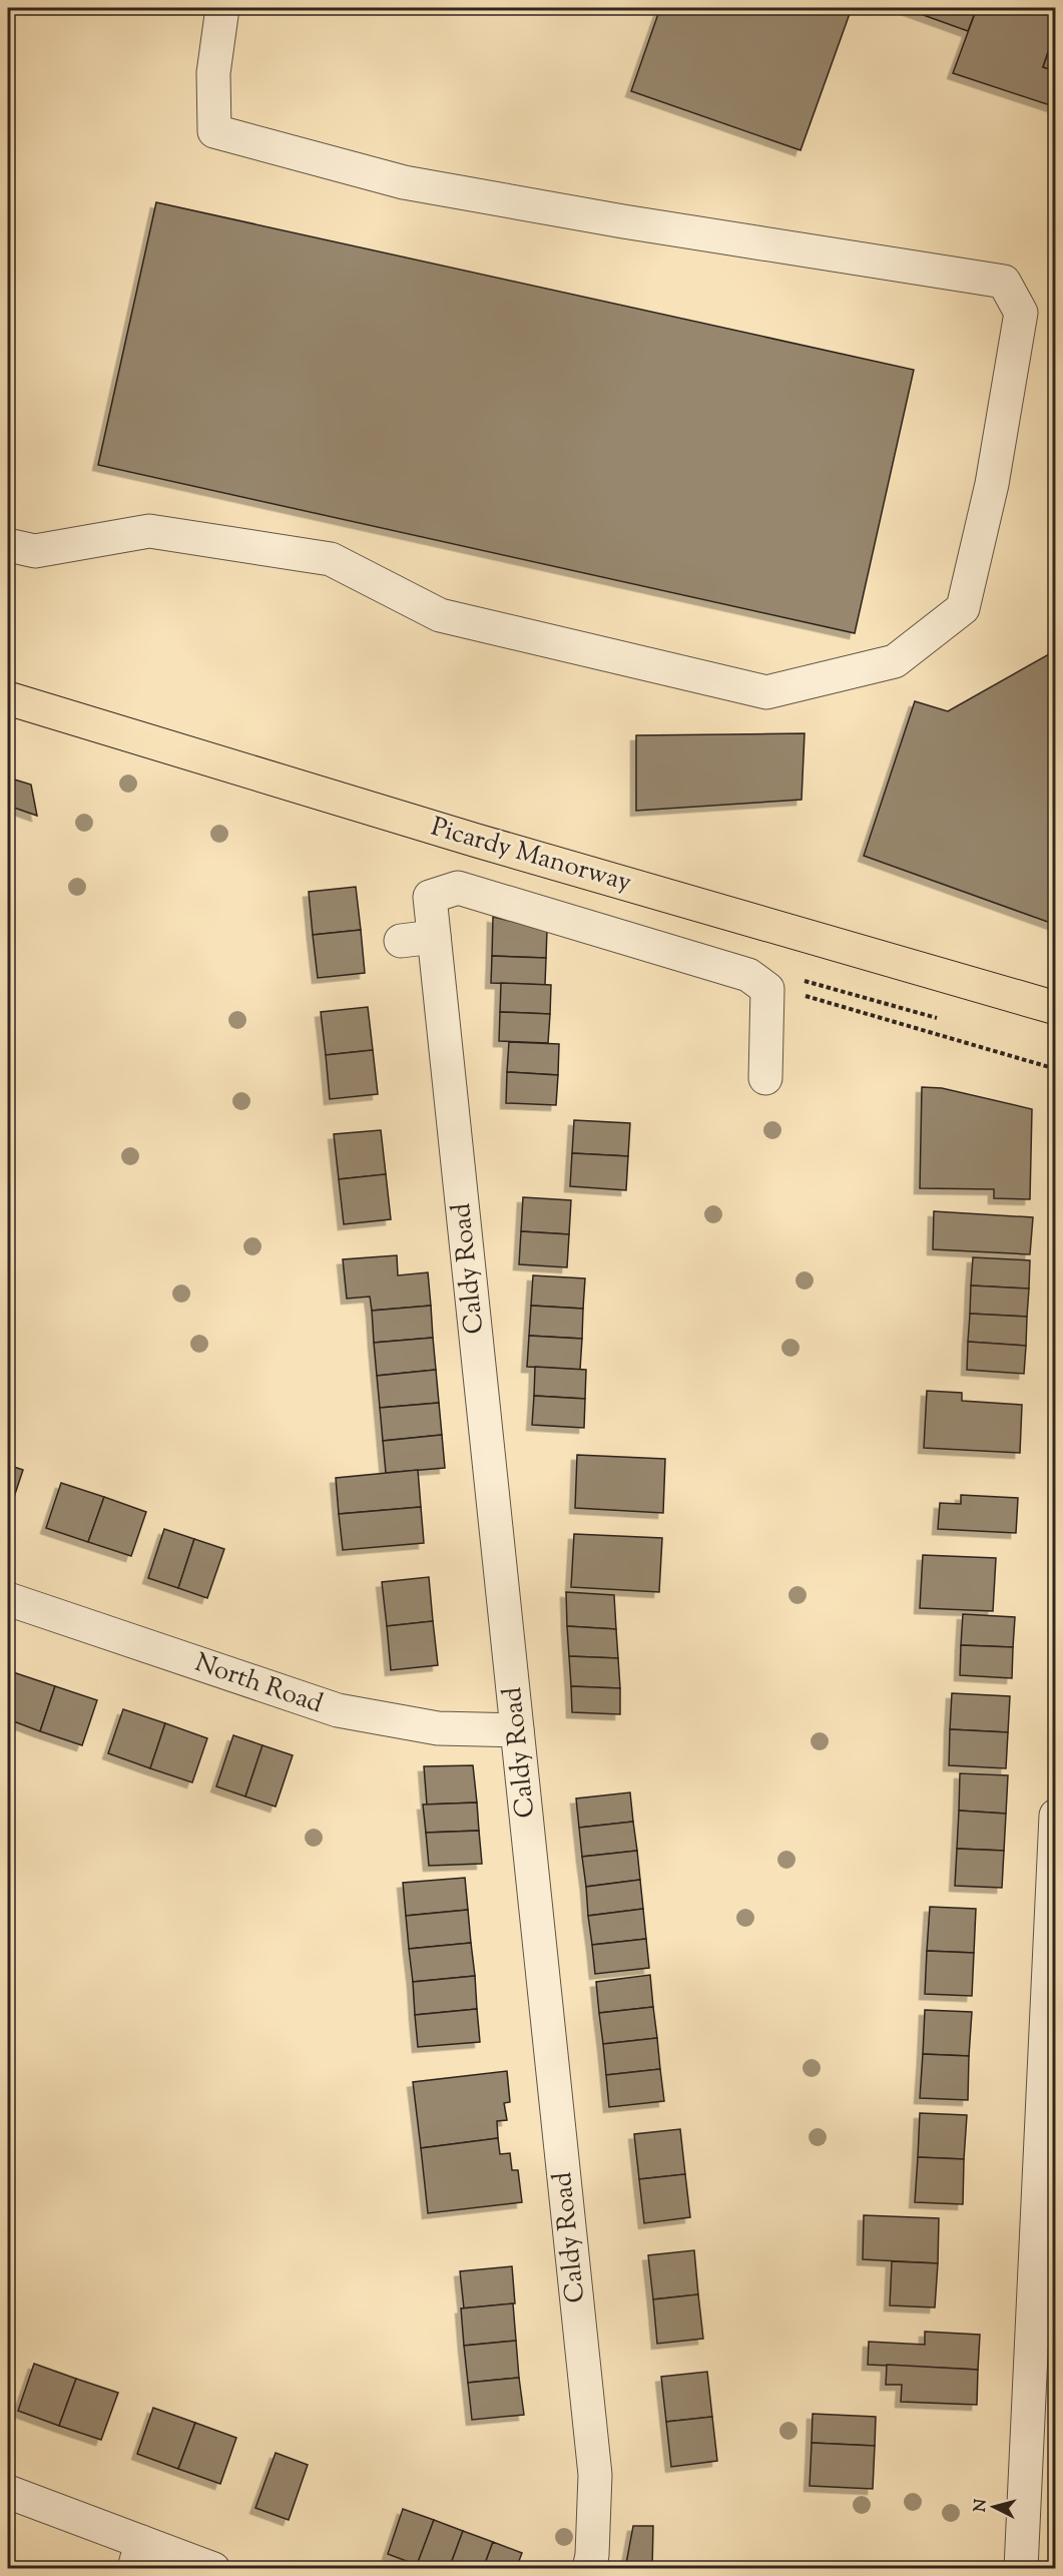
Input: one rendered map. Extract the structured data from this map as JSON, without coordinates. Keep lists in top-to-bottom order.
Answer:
{
  "streets": {
    "main road": ["Picardy Manorway"],
    "street": ["Caldy Road", "North Road"]
  },
  "crossings": [
    ["Caldy Road", "North Road"]
  ],
  "north": "left"
}
